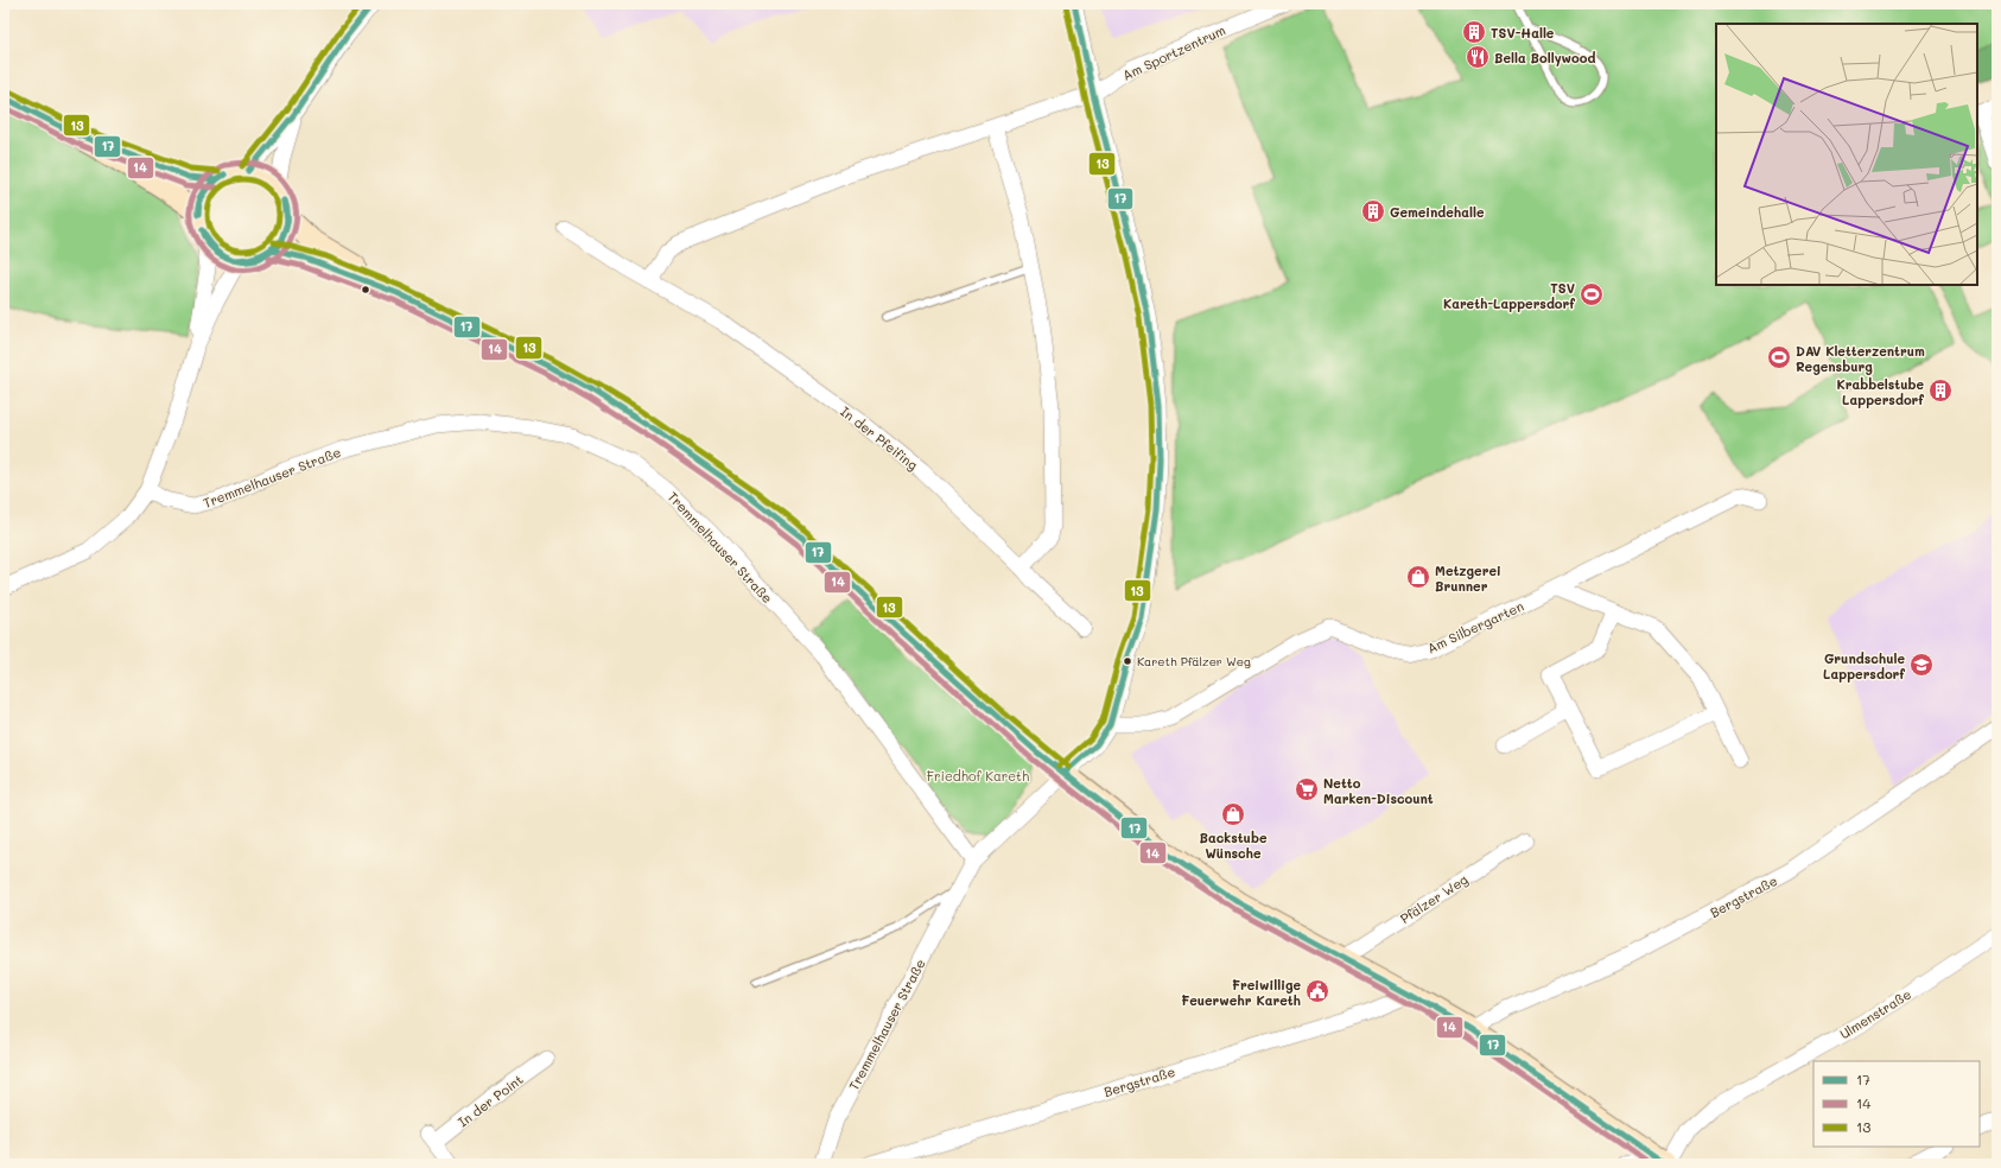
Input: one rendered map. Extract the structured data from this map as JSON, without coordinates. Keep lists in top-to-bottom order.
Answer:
{
  "streets": {
    "street": [
      "Am Sportzentrum",
      "In der Pfeifing",
      "Tremmelhauser Straße",
      "Am Silbergarten",
      "Bergstraße",
      "Pfälzer Weg",
      "Ulmenstraße",
      "In der Point"
    ]
  },
  "parks": ["Friedhof Kareth"],
  "places": {
    "building": ["TSV-Halle", "Gemeindehalle", "Krabbelstube Lappersdorf"],
    "restaurant": ["Bella Bollywood"],
    "sports": ["TSV Kareth-Lappersdorf", "DAV Kletterzentrum Regensburg"],
    "shop": ["Metzgerei Brunner", "Backstube Wünsche"],
    "other": ["Kareth Pfälzer Weg"],
    "school or university": ["Grundschule Lappersdorf"],
    "supermarket": ["Netto Marken-Discount"],
    "public building": ["Freiwillige Feuerwehr Kareth"]
  },
  "lines": ["transit line 17", "transit line 13", "transit line 14"],
  "legend": ["17", "14", "13"]
}
